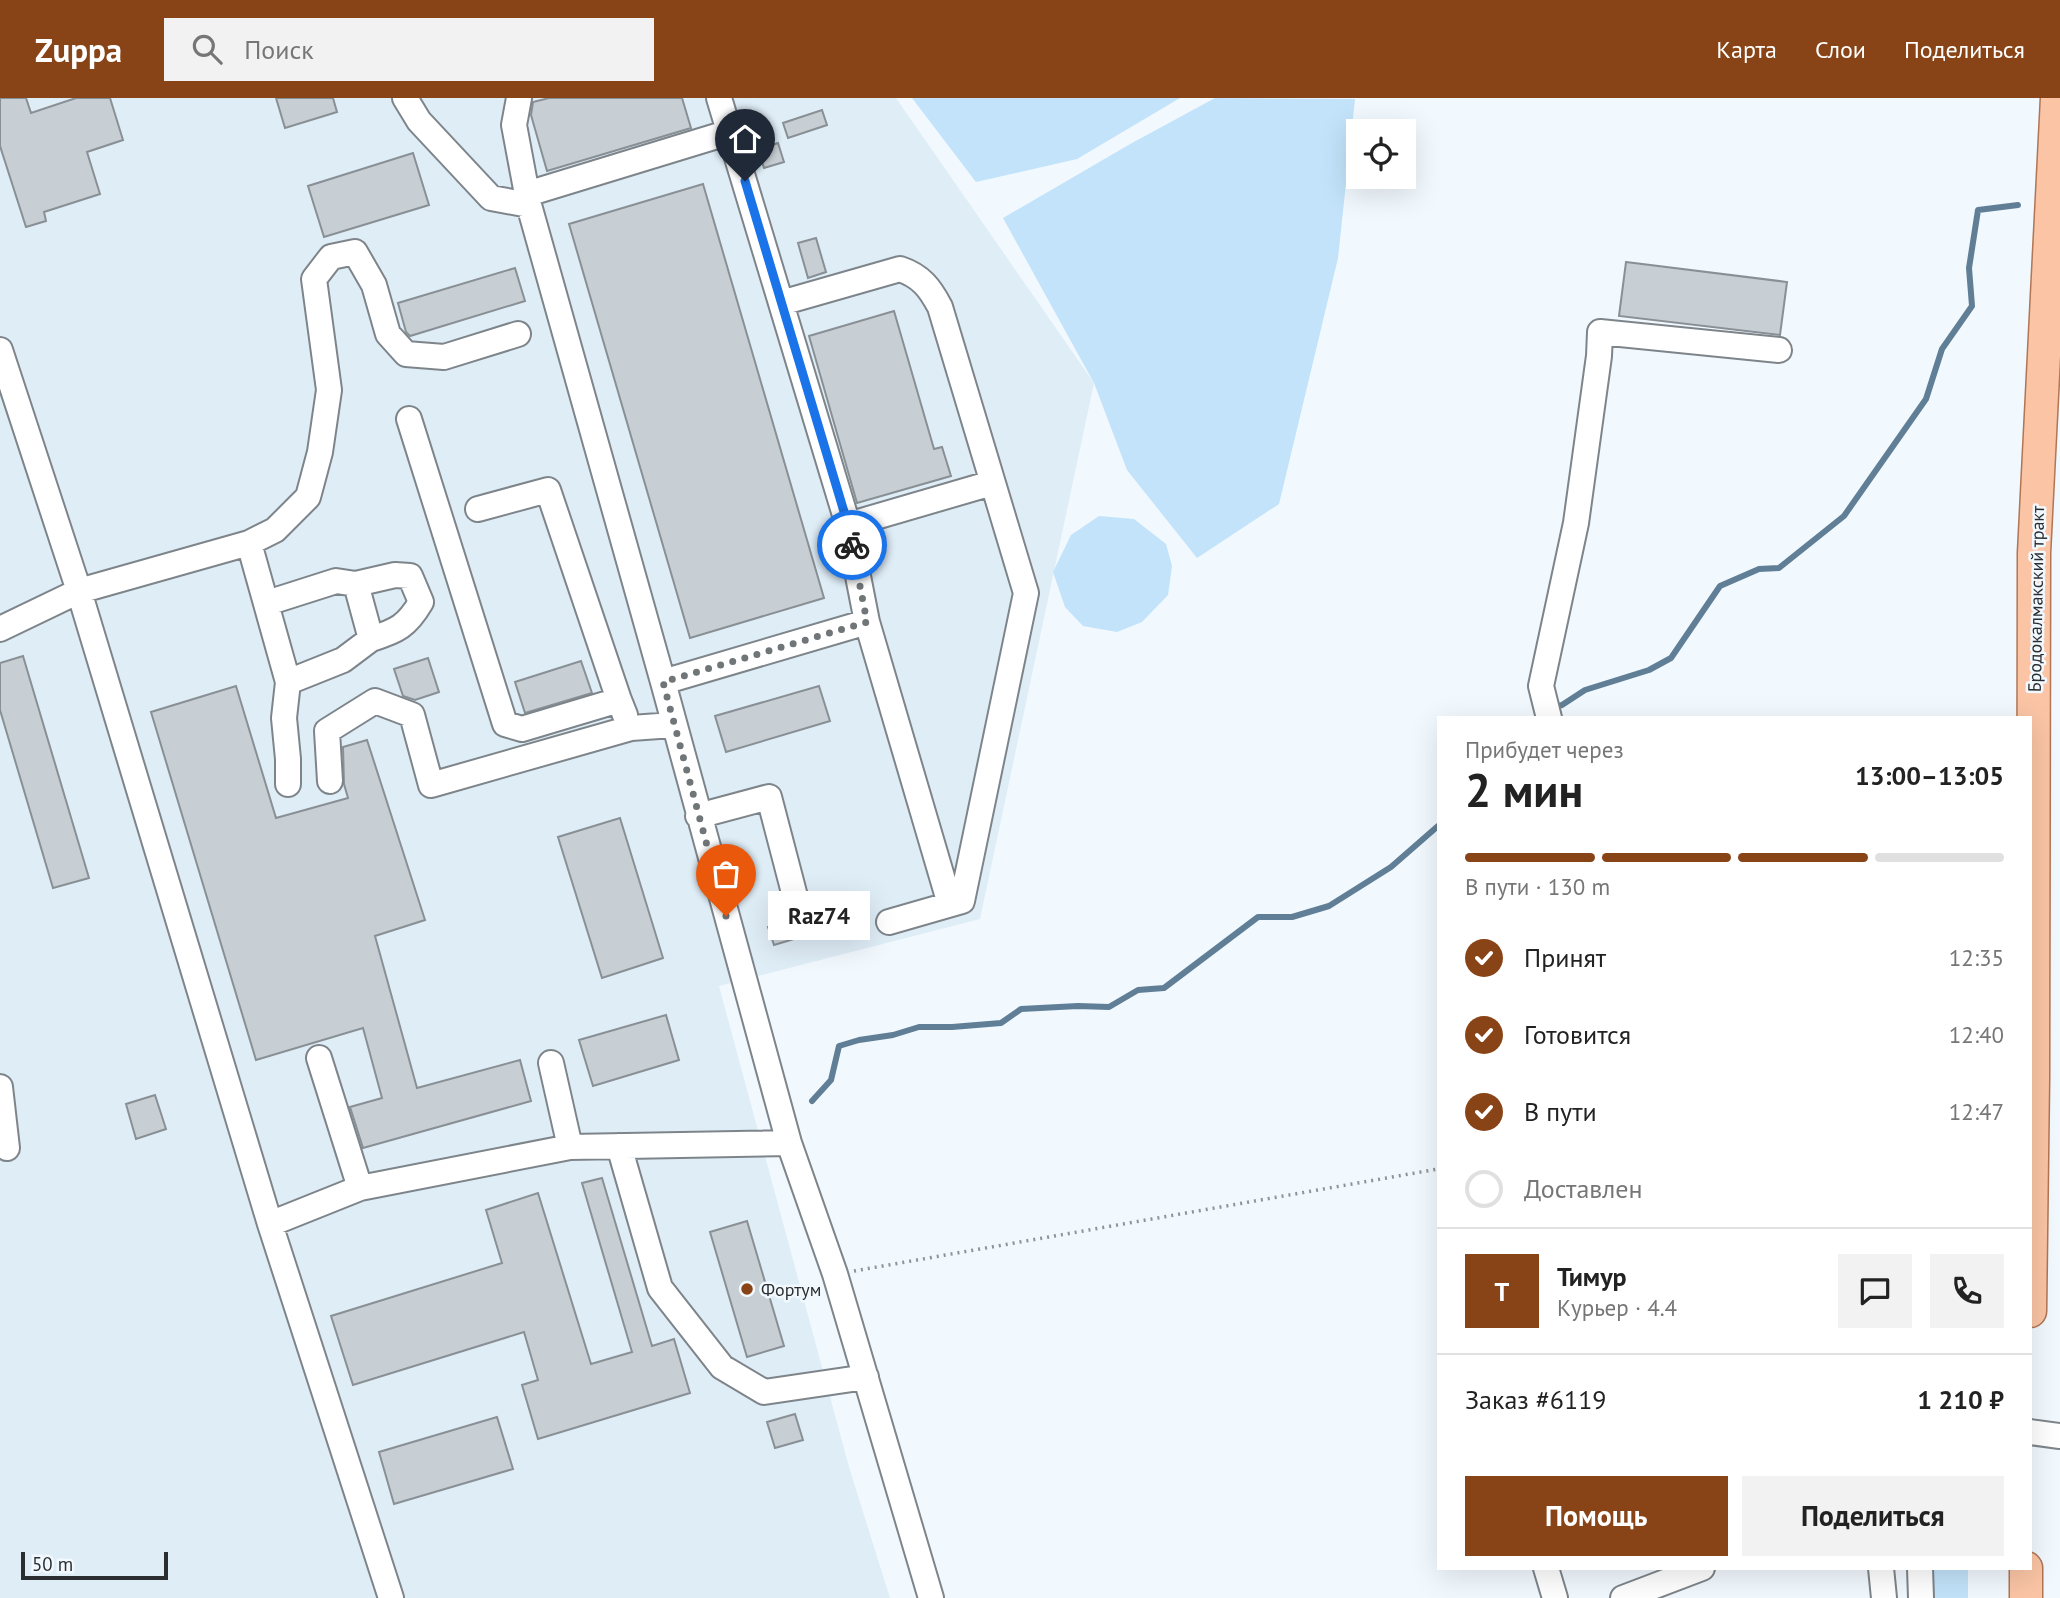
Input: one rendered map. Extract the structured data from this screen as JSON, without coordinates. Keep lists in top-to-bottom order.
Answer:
{
  "streets": {
    "main road": ["Бродокалмакский тракт"]
  },
  "places": ["Raz74", "Фортум"],
  "scale_bar": "50 m",
  "page": {
    "header": "Zuppa",
    "search": "Поиск",
    "nav": ["Карта", "Слои", "Поделиться"],
    "heading": ["2 мин", "Прибудет через", "13:00–13:05"],
    "panel": [
      "Тимур",
      "Курьер · 4.4",
      "Заказ #6119",
      "1 210 ₽"
    ],
    "bar": "В пути · 130 m",
    "bubble": "Raz74",
    "list": [
      ["Принят", "12:35"],
      ["Готовится", "12:40"],
      ["В пути", "12:47"],
      "Доставлен"
    ],
    "round": "Т",
    "buttons": ["Помощь", "Поделиться"],
    "scale": "50 m"
  }
}
